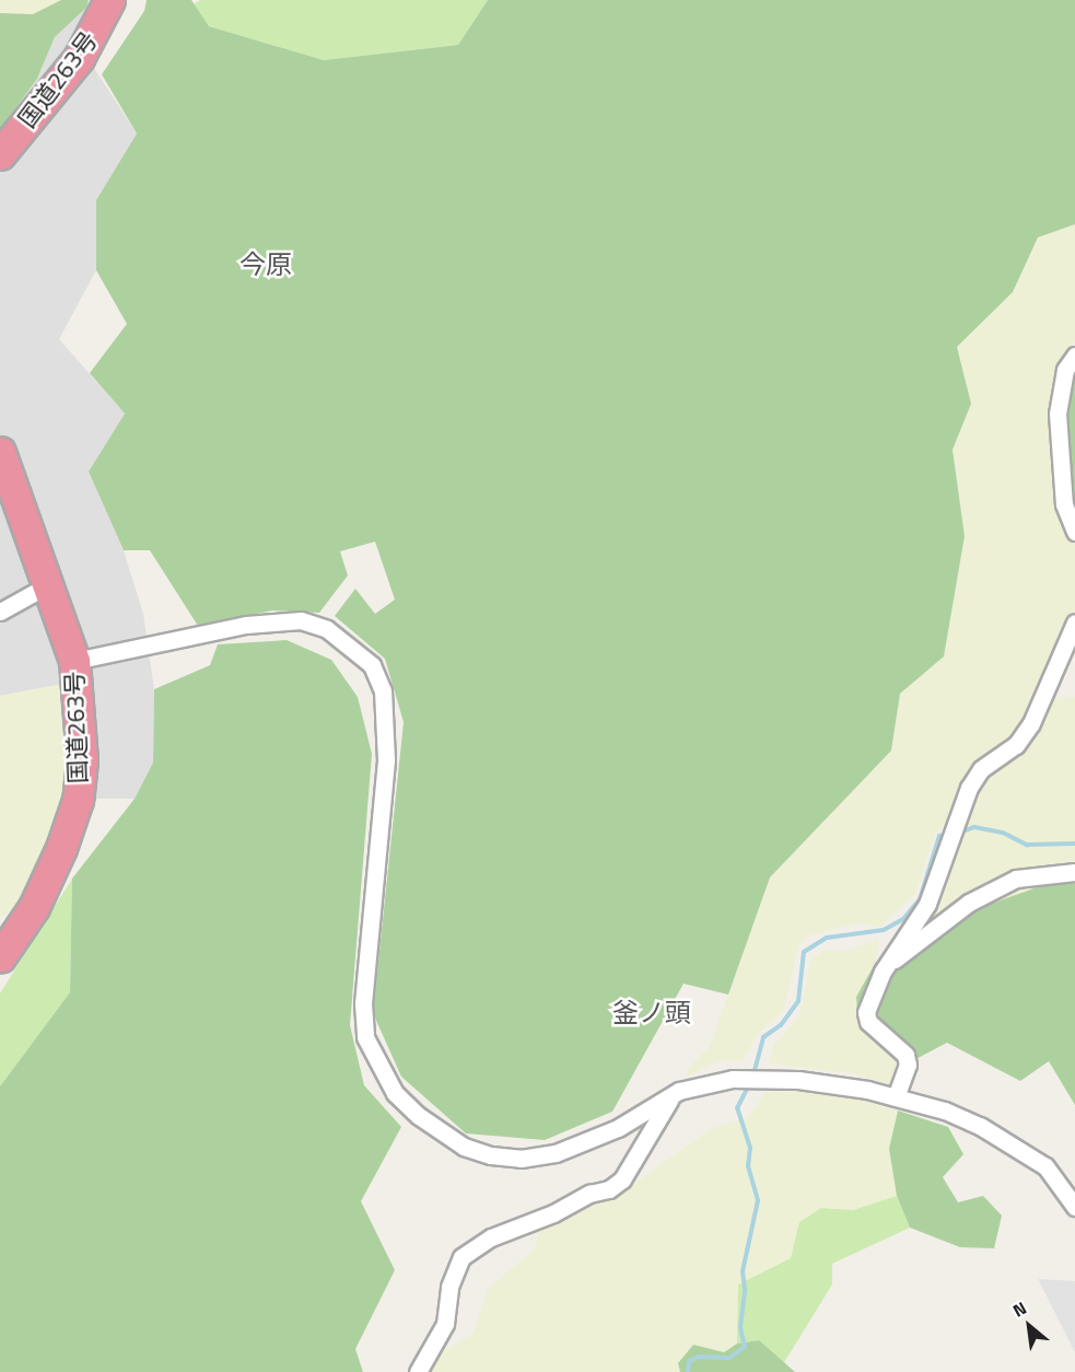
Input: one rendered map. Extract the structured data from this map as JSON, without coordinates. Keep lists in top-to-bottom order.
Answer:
{
  "streets": {
    "highway": ["国道263号"]
  },
  "districts": ["今原", "釜ノ頭"],
  "north": "top left"
}
